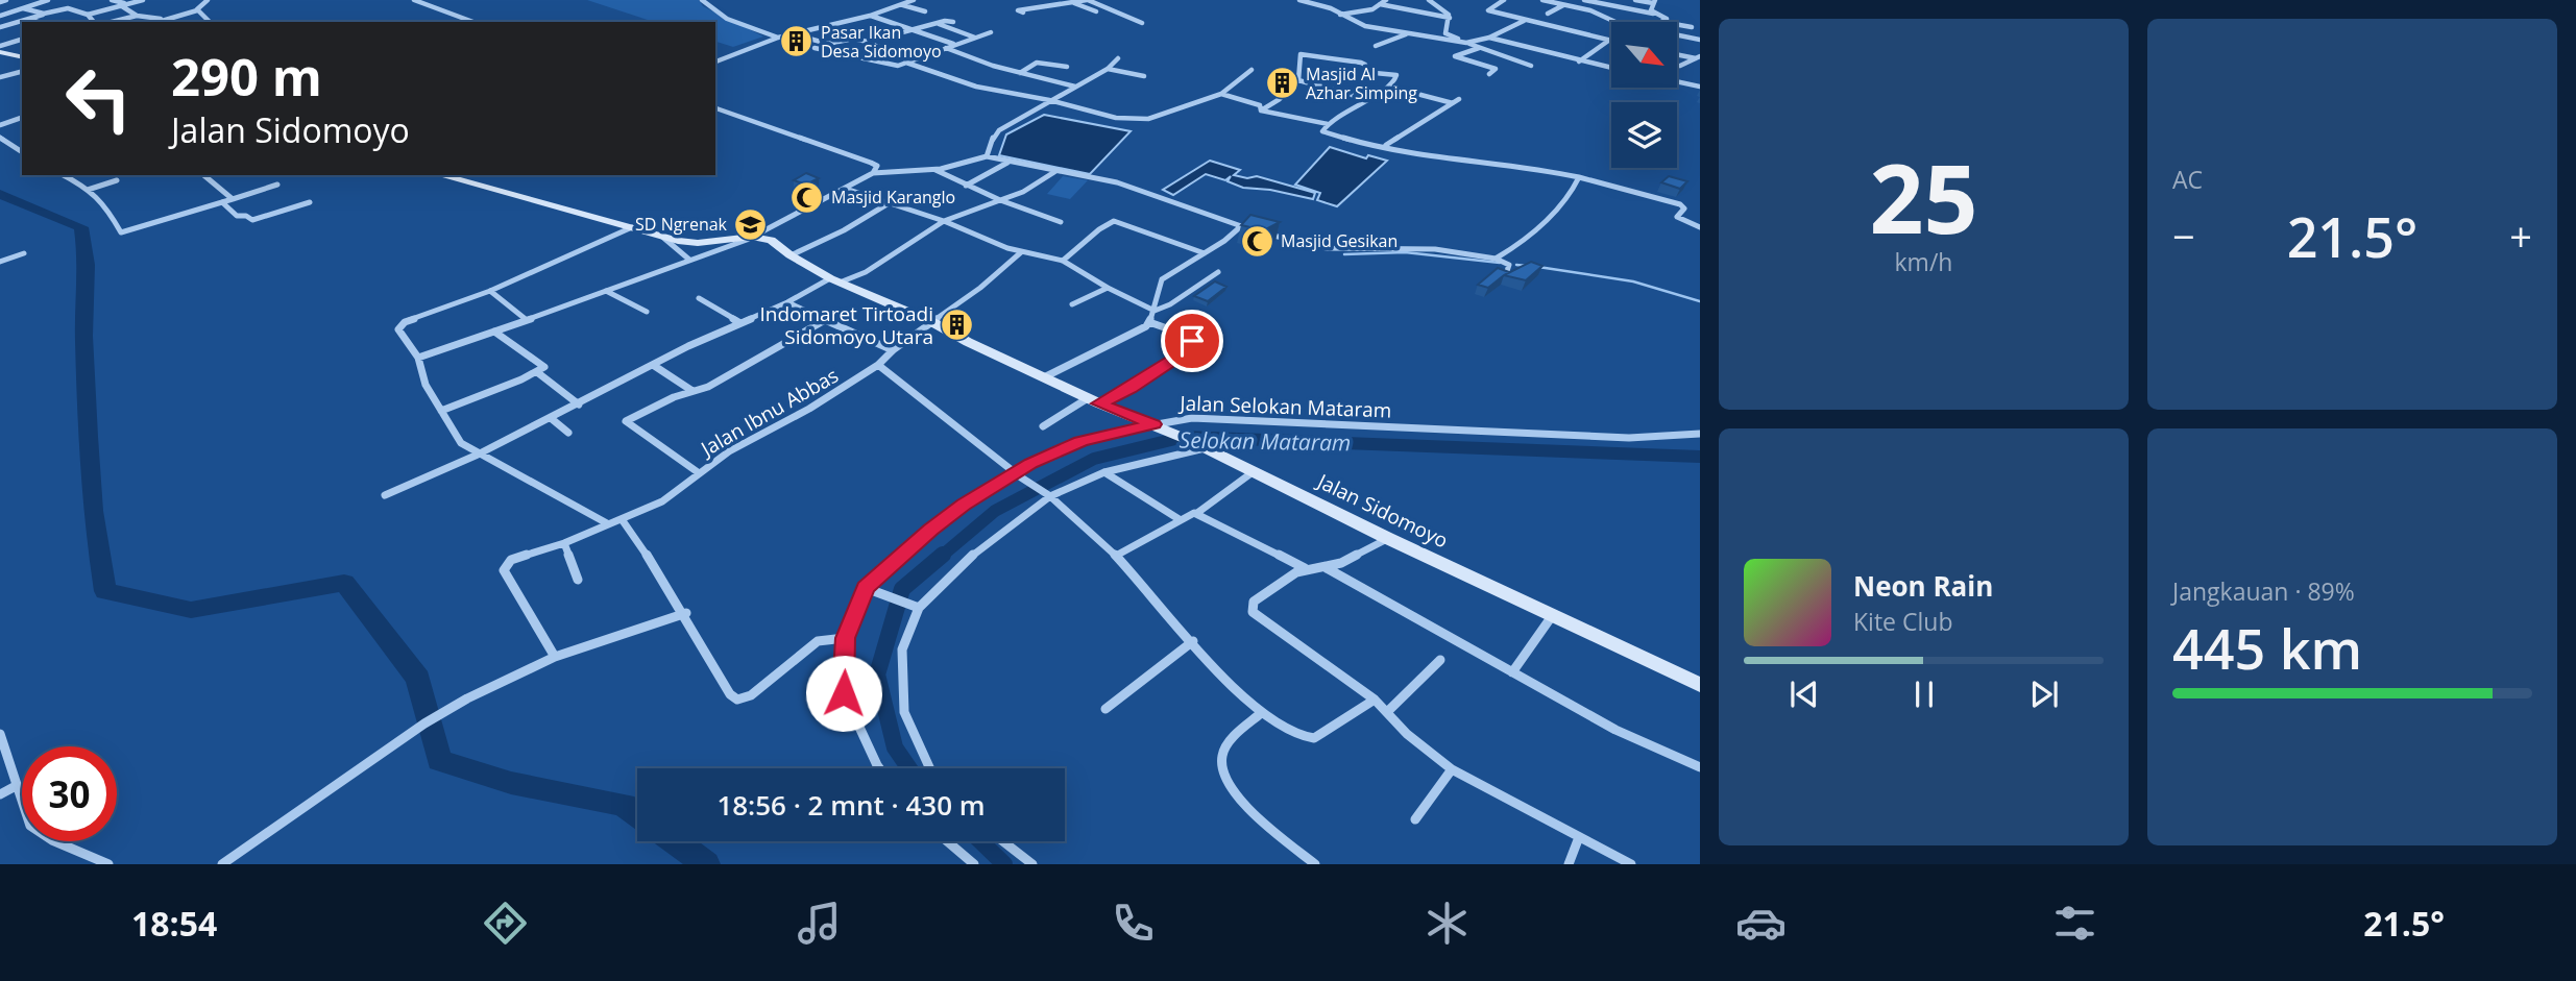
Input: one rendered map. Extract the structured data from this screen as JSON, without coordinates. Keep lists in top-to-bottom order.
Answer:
{
  "streets": {
    "main road": ["Jalan Sidomoyo"],
    "street": ["Jalan Selokan Mataram", "Jalan Ibnu Abbas"]
  },
  "crossings": [
    ["Jalan Selokan Mataram", "Jalan Sidomoyo"],
    ["Jalan Ibnu Abbas", "Jalan Sidomoyo"]
  ],
  "water": ["Selokan Mataram"],
  "places": {
    "building": ["Pasar Ikan Desa Sidomoyo", "Masjid Al Azhar Simping", "Indomaret Tirtoadi Sidomoyo Utara"],
    "mosque": ["Masjid Karanglo", "Masjid Gesikan"],
    "school or university": ["SD Ngrenak"]
  },
  "north": "bottom right",
  "page": {
    "tile": [
      ["25", "km/h"],
      "AC",
      ["Jangkauan · 89%", "445 km"]
    ],
    "turn": ["290 m", "Jalan Sidomoyo"],
    "heat": ["−", "21.5°", "+"],
    "song": ["Neon Rain", "Kite Club"],
    "limit": "30",
    "trip": "18:56 · 2 mnt · 430 m",
    "tabs": ["18:54", "21.5°"]
  }
}
